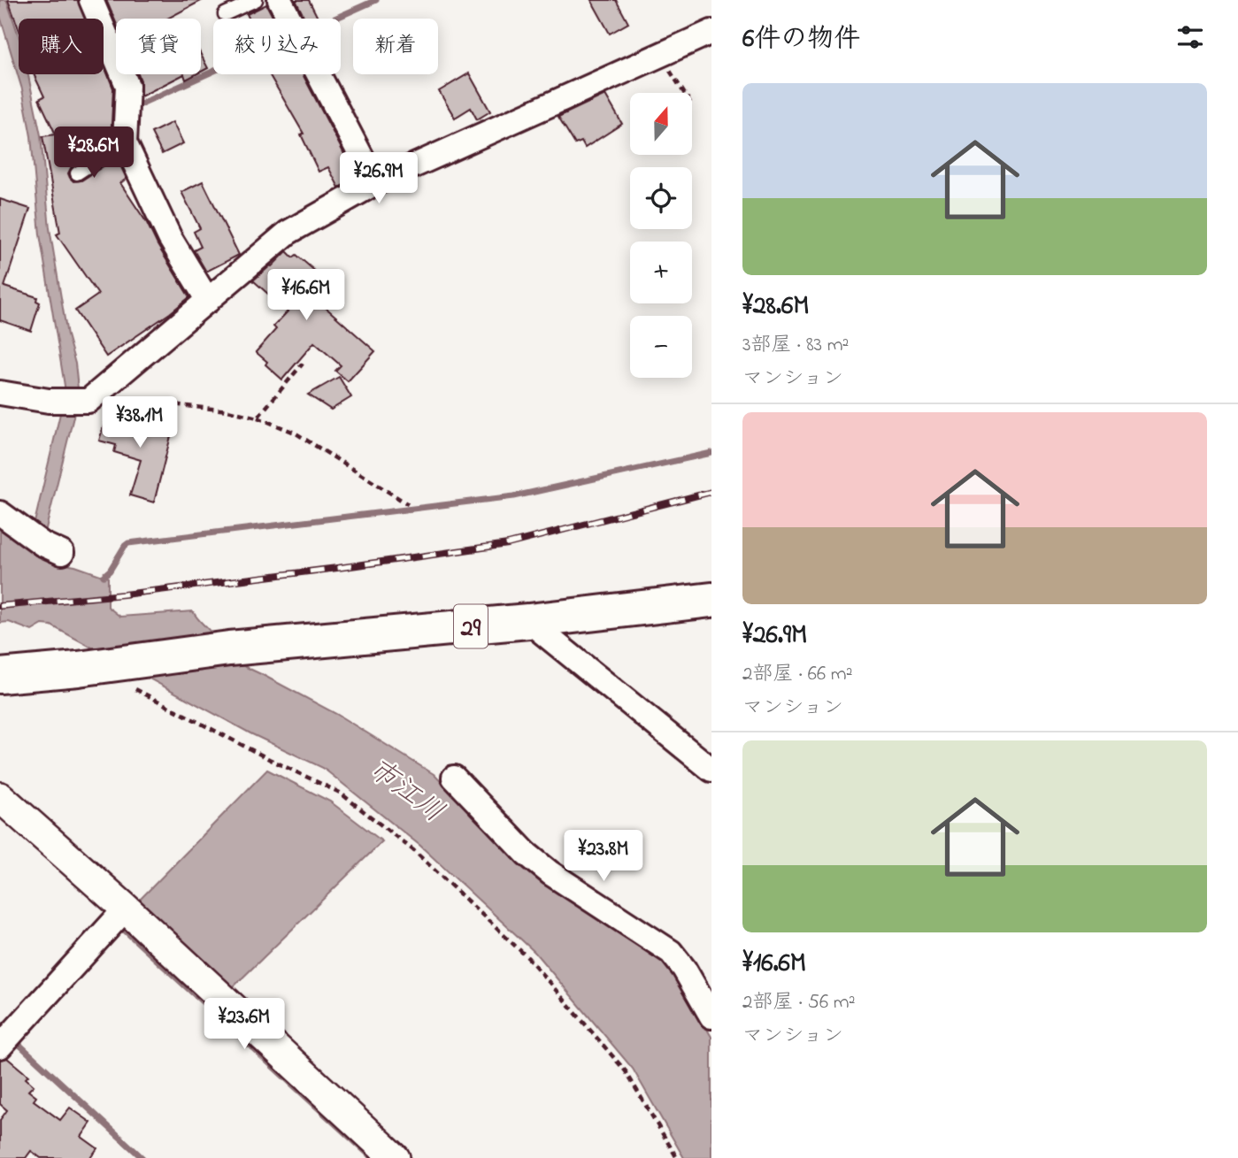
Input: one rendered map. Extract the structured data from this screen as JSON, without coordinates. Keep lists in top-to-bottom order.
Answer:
{
  "streets": {
    "main road": ["29"]
  },
  "water": ["市江川"],
  "north": "top",
  "page": {
    "heading": "6件の物件",
    "chip": [
      "購入",
      "賃貸",
      "絞り込み",
      "新着"
    ],
    "list": [
      {
        "name": "¥28.6M",
        "note": "3部屋 · 83 m² · マンション"
      },
      {
        "name": "¥26.9M",
        "note": "2部屋 · 66 m² · マンション"
      },
      {
        "name": "¥16.6M",
        "note": "2部屋 · 56 m² · マンション"
      }
    ],
    "map_buttons": ["+", "−"],
    "price": [
      "¥28.6M",
      "¥26.9M",
      "¥16.6M",
      "¥38.1M",
      "¥23.8M",
      "¥23.6M"
    ]
  }
}
